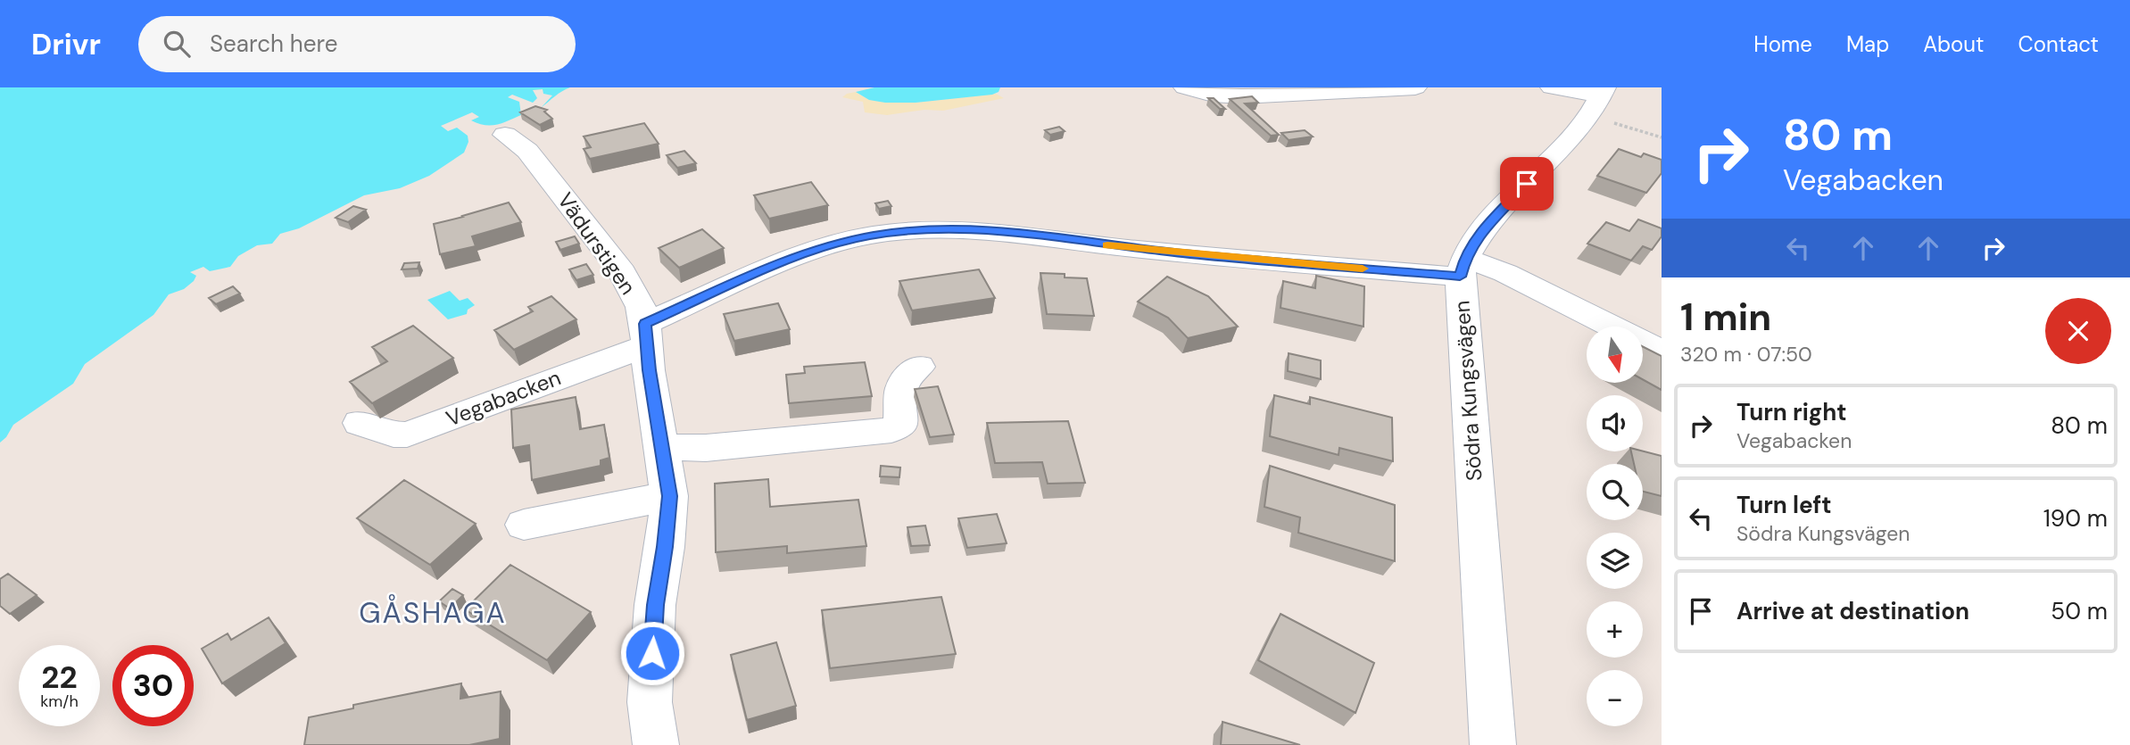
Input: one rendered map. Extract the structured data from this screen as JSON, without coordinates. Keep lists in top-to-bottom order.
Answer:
{
  "streets": {
    "street": ["Vädurstigen", "Södra Kungsvägen", "Vegabacken"]
  },
  "crossings": [
    ["Vädurstigen", "Vegabacken"],
    ["Södra Kungsvägen", "Vegabacken"]
  ],
  "districts": ["GÅSHAGA"],
  "north": "bottom",
  "page": {
    "header": "Drivr",
    "search": "Search here",
    "nav": [
      "Home",
      "Map",
      "About",
      "Contact"
    ],
    "turn": ["80 m", "Vegabacken"],
    "heading": ["1 min", "320 m · 07:50"],
    "map_buttons": ["+", "−"],
    "list": [
      {
        "name": "Turn right",
        "note": "Vegabacken",
        "value": "80 m"
      },
      {
        "name": "Turn left",
        "note": "Södra Kungsvägen",
        "value": "190 m"
      },
      {
        "name": "Arrive at destination",
        "value": "50 m"
      }
    ],
    "speed": "22 km/h",
    "limit": "30"
  }
}
